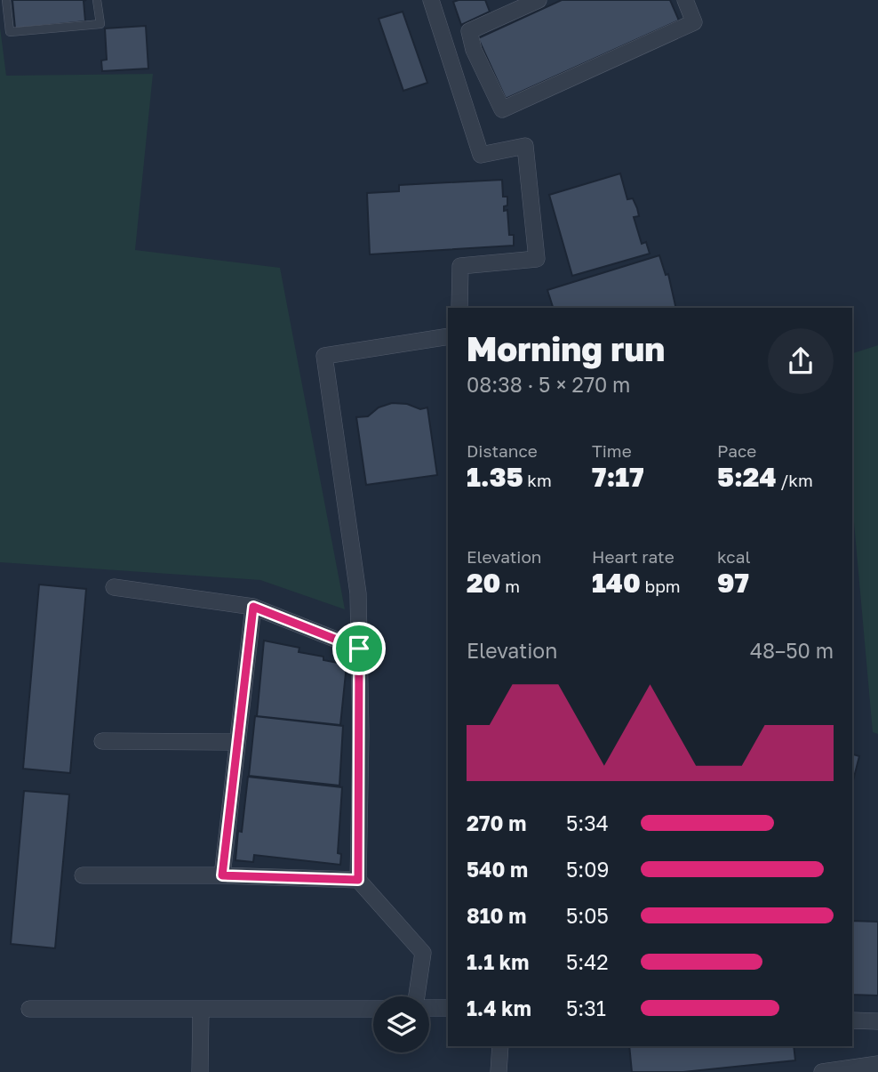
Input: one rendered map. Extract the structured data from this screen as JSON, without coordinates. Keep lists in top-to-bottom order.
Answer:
{
  "page": {
    "heading": ["Morning run", "08:38 · 5 × 270 m"],
    "stats": [
      ["Distance", "1.35 km"],
      ["Time", "7:17"],
      ["Pace", "5:24 /km"],
      ["Elevation", "20 m"],
      ["Heart rate", "140 bpm"],
      ["kcal", "97"]
    ],
    "chart": ["Elevation", "48–50 m"],
    "list": [
      {
        "name": "270 m",
        "note": "5:34"
      },
      {
        "name": "540 m",
        "note": "5:09"
      },
      {
        "name": "810 m",
        "note": "5:05"
      },
      {
        "name": "1.1 km",
        "note": "5:42"
      },
      {
        "name": "1.4 km",
        "note": "5:31"
      }
    ]
  }
}
